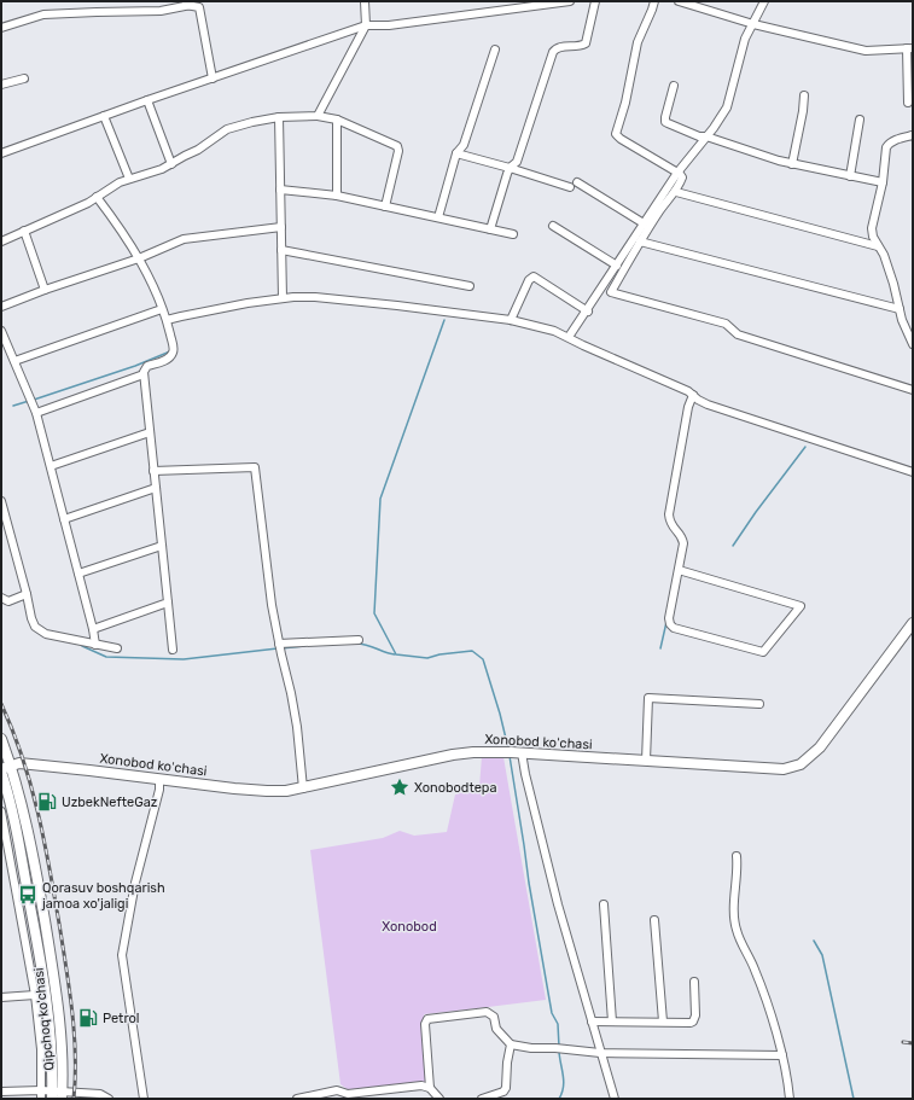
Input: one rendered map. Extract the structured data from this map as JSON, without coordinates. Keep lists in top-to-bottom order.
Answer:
{
  "streets": {
    "main road": ["Xonobod koʻchasi", "Qipchoq ko'chasi"]
  },
  "crossings": [
    ["Xonobod koʻchasi", "Qipchoq ko'chasi"]
  ],
  "parks": ["Xonobod"],
  "places": {
    "place": ["Xonobodtepa"],
    "fuel station": ["UzbekNefteGaz", "Petrol"],
    "bus stop": ["Qorasuv boshqarish jamoa xo'jaligi"]
  }
}
